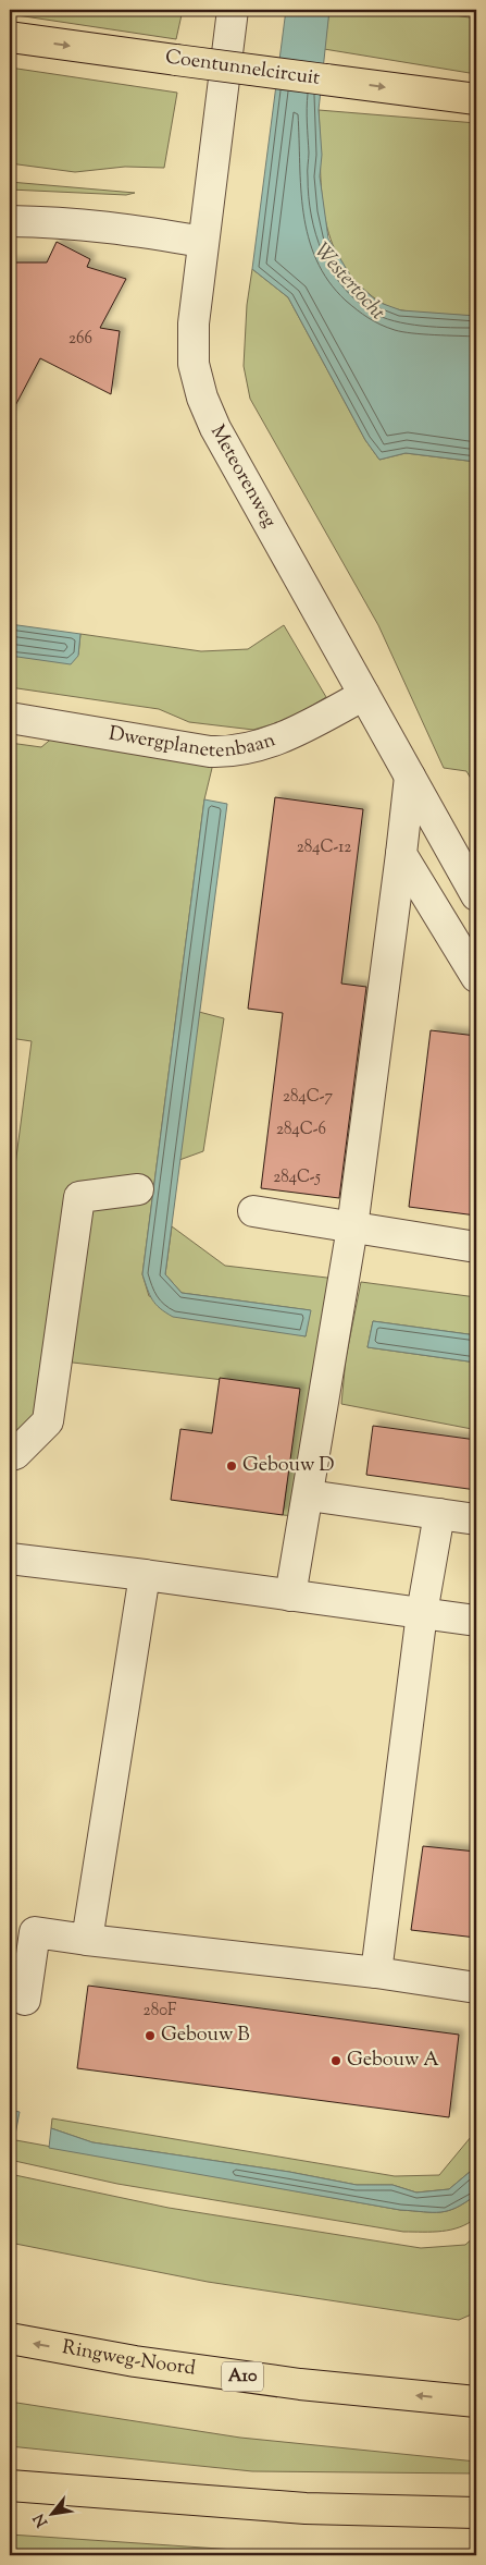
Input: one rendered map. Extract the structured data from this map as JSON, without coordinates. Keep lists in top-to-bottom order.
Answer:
{
  "streets": {
    "main road": ["Coentunnelcircuit", "Ringweg-Noord", "A10"],
    "street": ["Meteorenweg", "Dwergplanetenbaan"]
  },
  "crossings": [
    ["Meteorenweg", "Dwergplanetenbaan"]
  ],
  "one_way": ["Coentunnelcircuit"],
  "water": ["Westertocht"],
  "places": ["Gebouw D", "Gebouw B", "Gebouw A"],
  "house_numbers": [
    "266",
    "284C-12",
    "284C-7",
    "284C-6",
    "284C-5",
    "280F"
  ],
  "north": "bottom left"
}
